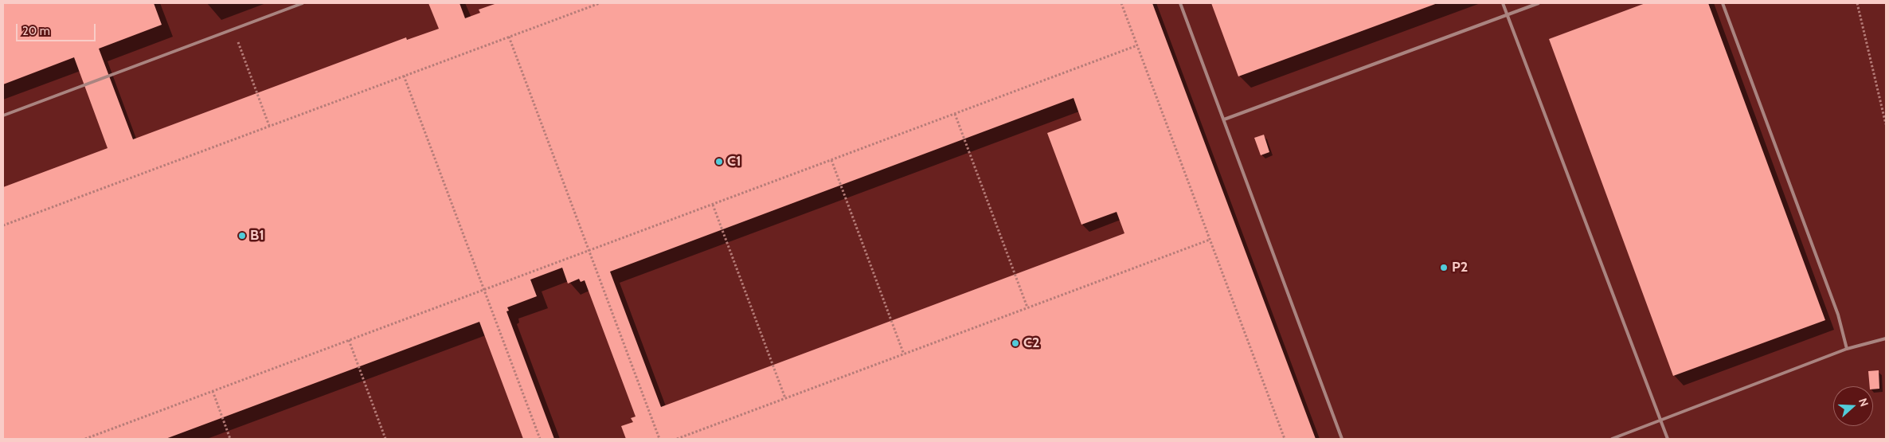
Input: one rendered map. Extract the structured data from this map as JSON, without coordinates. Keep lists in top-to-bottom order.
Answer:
{
  "places": [
    "C1",
    "B1",
    "P2",
    "C2"
  ],
  "scale_bar": "20 m",
  "north": "right"
}
